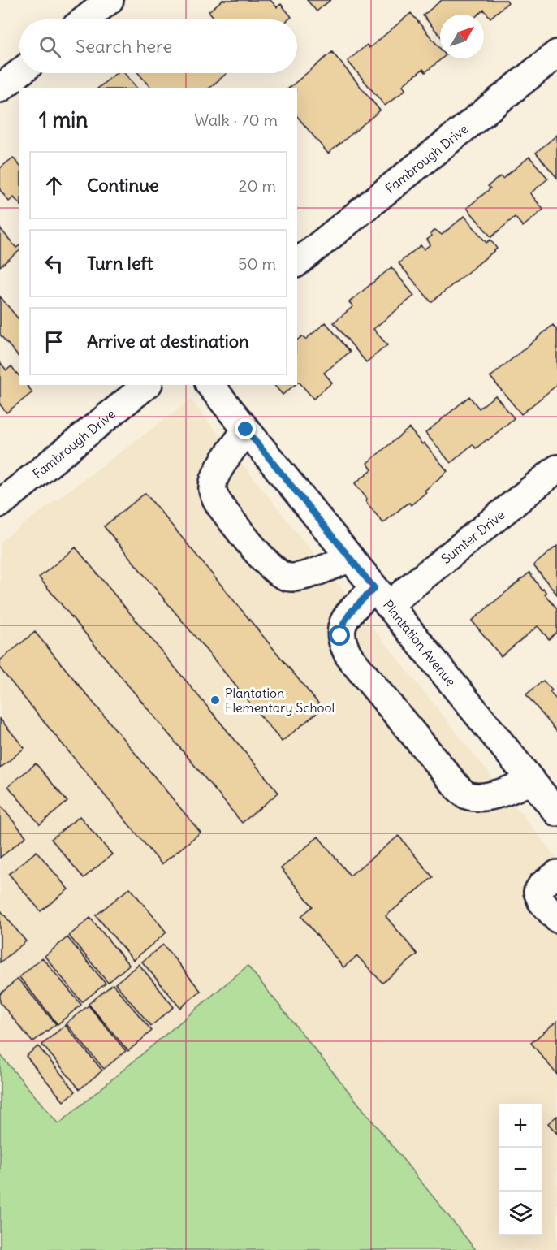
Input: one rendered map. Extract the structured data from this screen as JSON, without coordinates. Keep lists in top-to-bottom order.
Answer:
{
  "streets": {
    "street": ["Fambrough Drive", "Sumter Drive", "Plantation Avenue"]
  },
  "crossings": [
    ["Sumter Drive", "Plantation Avenue"]
  ],
  "places": ["Plantation Elementary School"],
  "north": "top right",
  "page": {
    "search": "Search here",
    "heading": ["1 min", "Walk · 70 m"],
    "list": [
      ["Continue", "20 m"],
      ["Turn left", "50 m"],
      "Arrive at destination"
    ],
    "map_buttons": ["+", "−"]
  }
}
